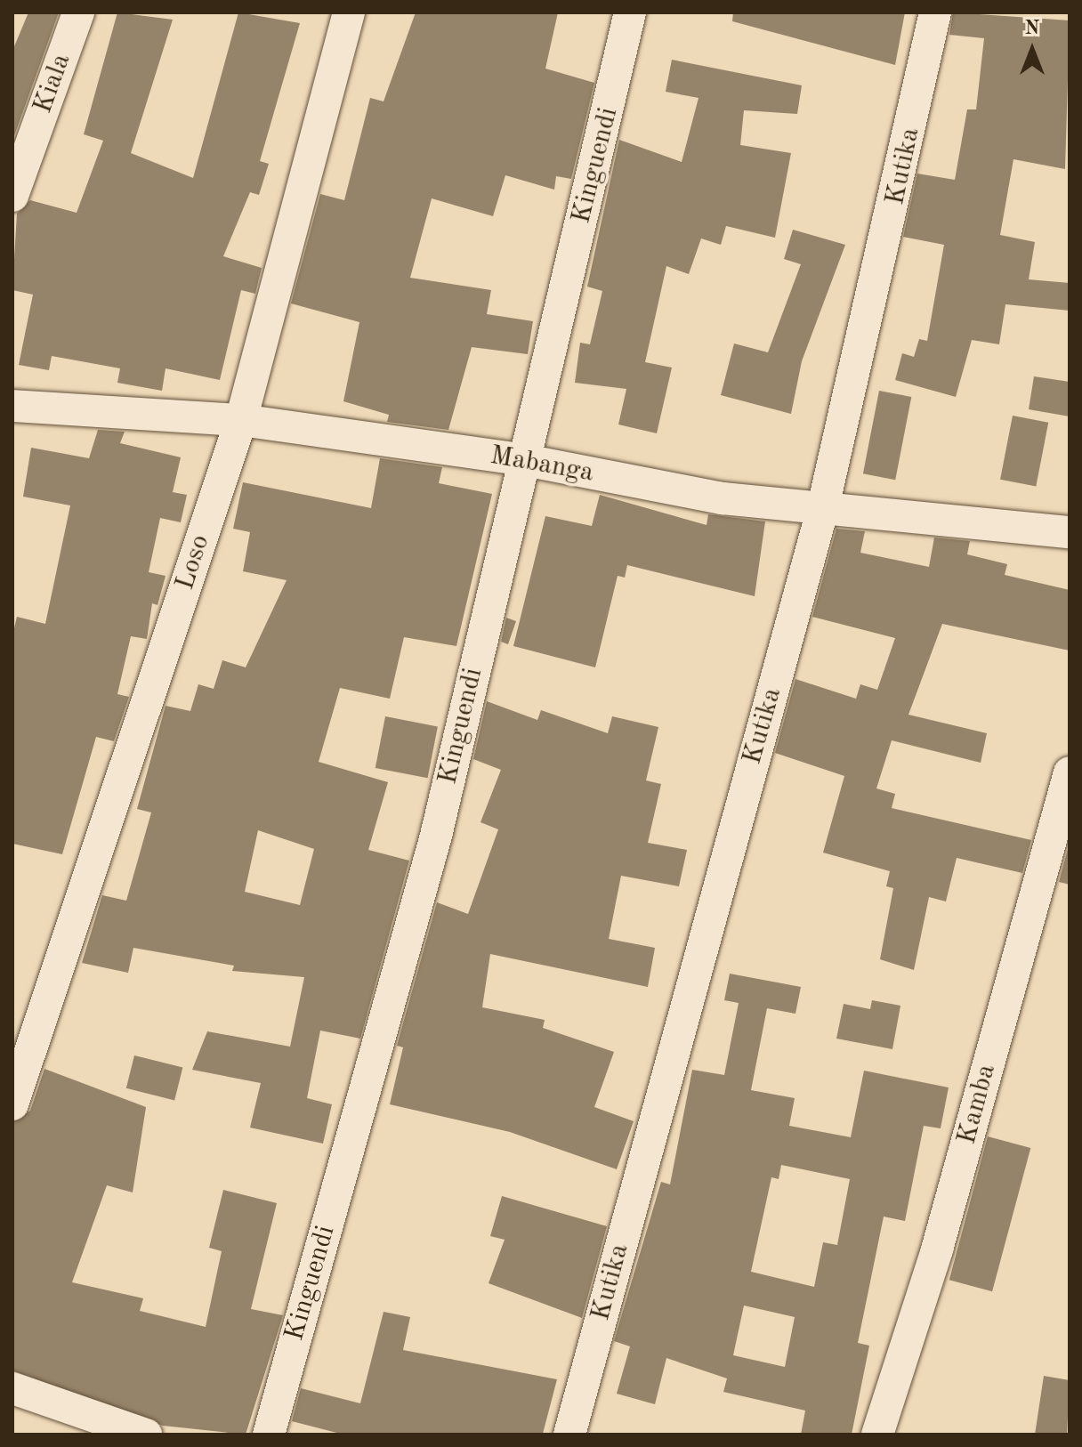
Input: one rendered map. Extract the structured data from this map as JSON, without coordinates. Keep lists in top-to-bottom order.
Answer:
{
  "streets": {
    "street": [
      "Kiala",
      "Kinguendi",
      "Kutika",
      "Mabanga",
      "Loso",
      "Kamba"
    ]
  },
  "crossings": [
    ["Kinguendi", "Mabanga"],
    ["Kutika", "Mabanga"],
    ["Mabanga", "Loso"]
  ],
  "north": "top"
}
